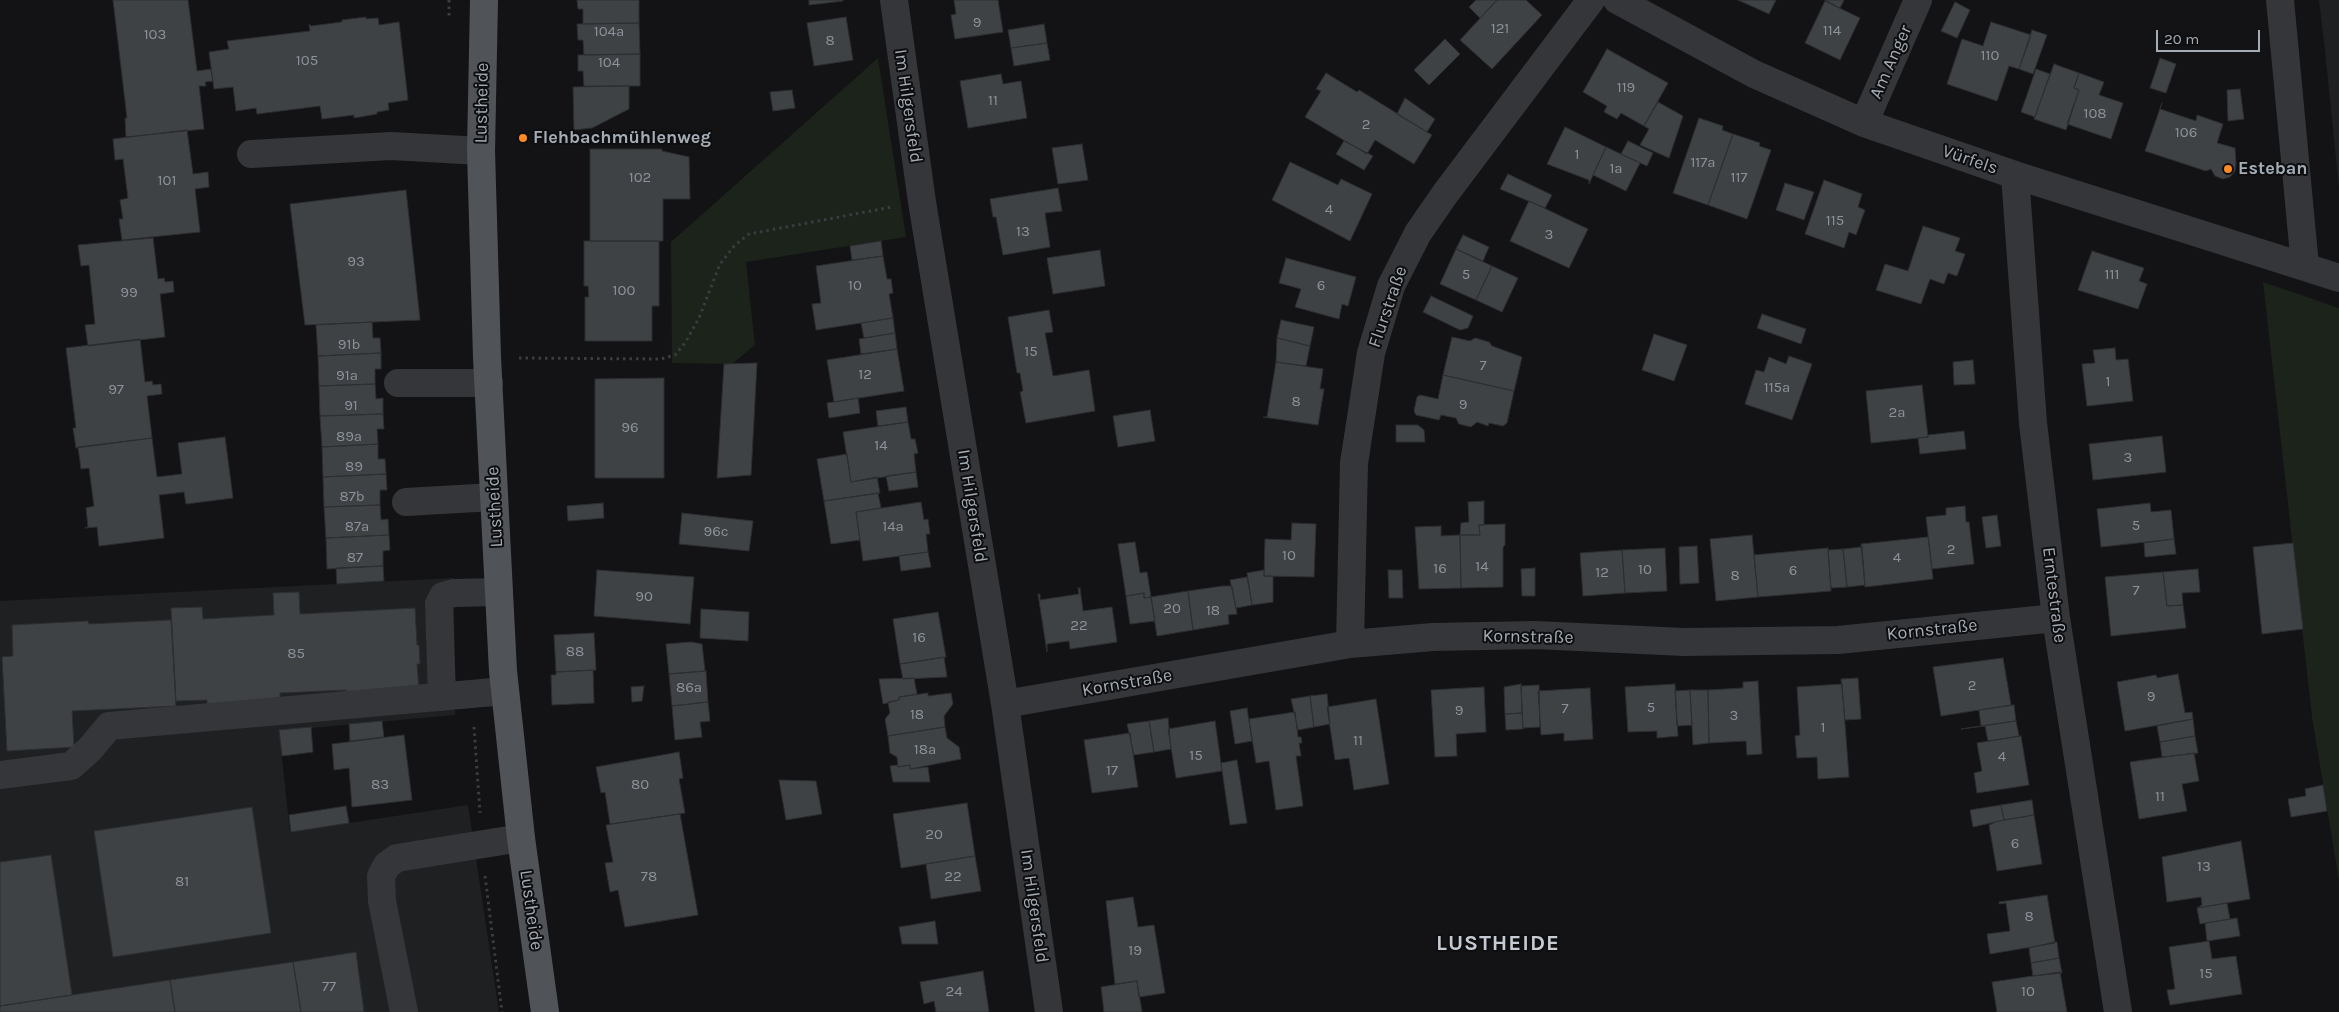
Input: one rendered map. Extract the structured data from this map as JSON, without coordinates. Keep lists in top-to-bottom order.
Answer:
{
  "streets": {
    "main road": ["Lustheide"],
    "street": [
      "Am Anger",
      "Im Hilgersfeld",
      "Vürfels",
      "Flurstraße",
      "Erntestraße",
      "Kornstraße"
    ]
  },
  "crossings": [
    ["Am Anger", "Vürfels"],
    ["Im Hilgersfeld", "Kornstraße"],
    ["Vürfels", "Erntestraße"],
    ["Flurstraße", "Kornstraße"],
    ["Erntestraße", "Kornstraße"]
  ],
  "districts": ["LUSTHEIDE"],
  "places": ["Flehbachmühlenweg", "Esteban"],
  "house_numbers": [
    "9",
    "121",
    "114",
    "104a",
    "103",
    "8",
    "110",
    "105",
    "104",
    "119",
    "11",
    "108",
    "2",
    "106",
    "1",
    "117a",
    "1a",
    "102",
    "117",
    "101",
    "4",
    "115",
    "13",
    "3",
    "93",
    "5",
    "111",
    "10",
    "6",
    "100",
    "99",
    "91b",
    "15",
    "7",
    "12",
    "91a",
    "1",
    "115a",
    "97",
    "8",
    "9",
    "91",
    "2a",
    "96",
    "89a",
    "14",
    "3",
    "89",
    "87b",
    "5",
    "87a",
    "14a",
    "96c",
    "2",
    "10",
    "87",
    "4",
    "14",
    "16",
    "10",
    "6",
    "12",
    "8",
    "7",
    "90",
    "20",
    "18",
    "22",
    "16",
    "88",
    "85",
    "2",
    "86a",
    "9",
    "5",
    "7",
    "9",
    "18",
    "3",
    "1",
    "11",
    "18a",
    "15",
    "4",
    "17",
    "83",
    "80",
    "11",
    "20",
    "6",
    "13",
    "78",
    "22",
    "81",
    "8",
    "19",
    "15",
    "77",
    "24",
    "10"
  ],
  "scale_bar": "20 m"
}
